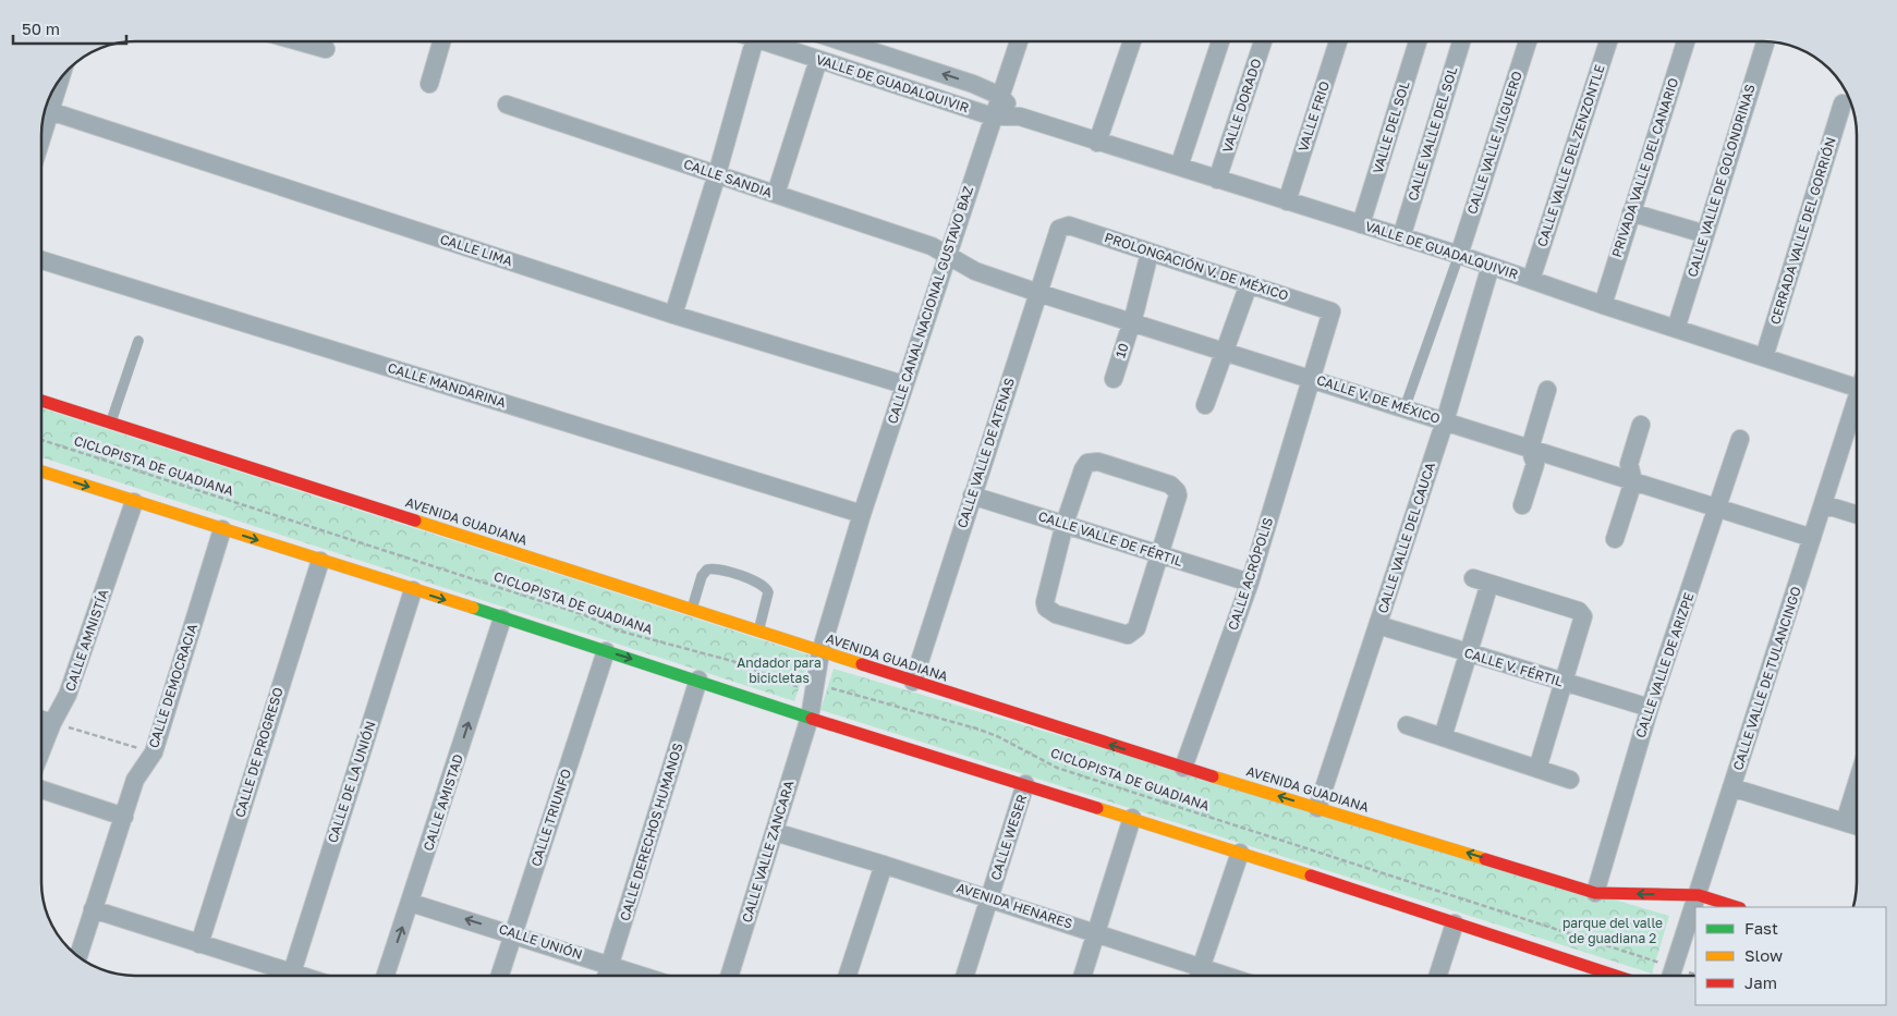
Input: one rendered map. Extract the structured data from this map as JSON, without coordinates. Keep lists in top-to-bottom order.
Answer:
{
  "streets": {
    "street": [
      "VALLE DE GUADALQUIVIR",
      "VALLE DORADO",
      "VALLE FRIO",
      "VALLE DEL SOL",
      "CALLE VALLE DEL SOL",
      "CALLE VALLE JILGUERO",
      "CALLE VALLE DEL ZENZONTLE",
      "PRIVADA VALLE DEL CANARIO",
      "CALLE SANDIA",
      "CALLE VALLE DE GOLONDRINAS",
      "CERRADA VALLE DEL GORRIÓN",
      "CALLE LIMA",
      "PROLONGACIÓN V. DE MÉXICO",
      "CALLE CANAL NACIONAL GUSTAVO BAZ",
      "10",
      "CALLE MANDARINA",
      "CALLE V. DE MÉXICO",
      "CALLE VALLE DE ATENAS",
      "AVENIDA GUADIANA",
      "CALLE VALLE DEL CAUCA",
      "CALLE VALLE DE FÉRTIL",
      "CALLE ACRÓPOLIS",
      "CALLE AMNISTÍA",
      "CALLE VALLE DE ARIZPE",
      "CALLE V. FÉRTIL",
      "CALLE VALLE DE TULANCINGO",
      "CALLE DEMOCRACIA",
      "CALLE DE PROGRESO",
      "CALLE DE LA UNIÓN",
      "CALLE AMISTAD",
      "CALLE TRIUNFO",
      "CALLE DERECHOS HUMANOS",
      "CALLE WESER",
      "CALLE VALLE ZANCARA",
      "AVENIDA HENARES",
      "CALLE UNIÓN"
    ],
    "path": ["CICLOPISTA DE GUADIANA"]
  },
  "crossings": [
    ["VALLE DE GUADALQUIVIR", "VALLE DORADO"],
    ["VALLE DE GUADALQUIVIR", "VALLE FRIO"],
    ["VALLE DE GUADALQUIVIR", "VALLE DEL SOL"],
    ["VALLE DE GUADALQUIVIR", "CALLE VALLE DEL SOL"],
    ["VALLE DE GUADALQUIVIR", "CALLE VALLE JILGUERO"],
    ["VALLE DE GUADALQUIVIR", "CALLE VALLE DEL ZENZONTLE"],
    ["VALLE DE GUADALQUIVIR", "PRIVADA VALLE DEL CANARIO"],
    ["VALLE DE GUADALQUIVIR", "CALLE VALLE DE GOLONDRINAS"],
    ["VALLE DE GUADALQUIVIR", "CERRADA VALLE DEL GORRIÓN"],
    ["VALLE DE GUADALQUIVIR", "CALLE CANAL NACIONAL GUSTAVO BAZ"],
    ["VALLE DE GUADALQUIVIR", "CALLE VALLE DEL CAUCA"],
    ["CALLE SANDIA", "CALLE CANAL NACIONAL GUSTAVO BAZ"],
    ["CALLE SANDIA", "CALLE V. DE MÉXICO"],
    ["CALLE LIMA", "CALLE CANAL NACIONAL GUSTAVO BAZ"],
    ["PROLONGACIÓN V. DE MÉXICO", "10"],
    ["PROLONGACIÓN V. DE MÉXICO", "CALLE VALLE DE ATENAS"],
    ["PROLONGACIÓN V. DE MÉXICO", "CALLE ACRÓPOLIS"],
    ["CALLE CANAL NACIONAL GUSTAVO BAZ", "CALLE MANDARINA"],
    ["CALLE CANAL NACIONAL GUSTAVO BAZ", "CALLE V. DE MÉXICO"],
    ["CALLE CANAL NACIONAL GUSTAVO BAZ", "AVENIDA GUADIANA"],
    ["CALLE CANAL NACIONAL GUSTAVO BAZ", "CALLE VALLE ZANCARA"],
    ["10", "CALLE V. DE MÉXICO"],
    ["CALLE V. DE MÉXICO", "CALLE VALLE DE ATENAS"],
    ["CALLE V. DE MÉXICO", "CALLE VALLE DEL CAUCA"],
    ["CALLE V. DE MÉXICO", "CALLE ACRÓPOLIS"],
    ["CALLE V. DE MÉXICO", "CALLE VALLE DE ARIZPE"],
    ["CALLE V. DE MÉXICO", "CALLE VALLE DE TULANCINGO"],
    ["CALLE VALLE DE ATENAS", "AVENIDA GUADIANA"],
    ["CALLE VALLE DE ATENAS", "CALLE VALLE DE FÉRTIL"],
    ["CICLOPISTA DE GUADIANA", "CALLE VALLE DE TULANCINGO"],
    ["CICLOPISTA DE GUADIANA", "CALLE VALLE ZANCARA"],
    ["AVENIDA GUADIANA", "CALLE VALLE DEL CAUCA"],
    ["AVENIDA GUADIANA", "CALLE ACRÓPOLIS"],
    ["AVENIDA GUADIANA", "CALLE VALLE DE ARIZPE"],
    ["AVENIDA GUADIANA", "CALLE VALLE DE TULANCINGO"],
    ["AVENIDA GUADIANA", "CALLE VALLE ZANCARA"],
    ["CALLE VALLE DEL CAUCA", "CALLE V. FÉRTIL"],
    ["CALLE VALLE DE FÉRTIL", "CALLE ACRÓPOLIS"],
    ["CALLE VALLE DE ARIZPE", "CALLE V. FÉRTIL"],
    ["CALLE AMISTAD", "CALLE UNIÓN"],
    ["CALLE TRIUNFO", "CALLE UNIÓN"],
    ["CALLE DERECHOS HUMANOS", "CALLE UNIÓN"],
    ["CALLE WESER", "AVENIDA HENARES"],
    ["CALLE VALLE ZANCARA", "AVENIDA HENARES"]
  ],
  "one_way": ["CALLE AMISTAD", "CALLE UNIÓN"],
  "parks": ["Andador para bicicletas", "parque del valle de guadiana 2"],
  "legend": ["Fast", "Slow", "Jam"],
  "scale_bar": "50 m"
}
